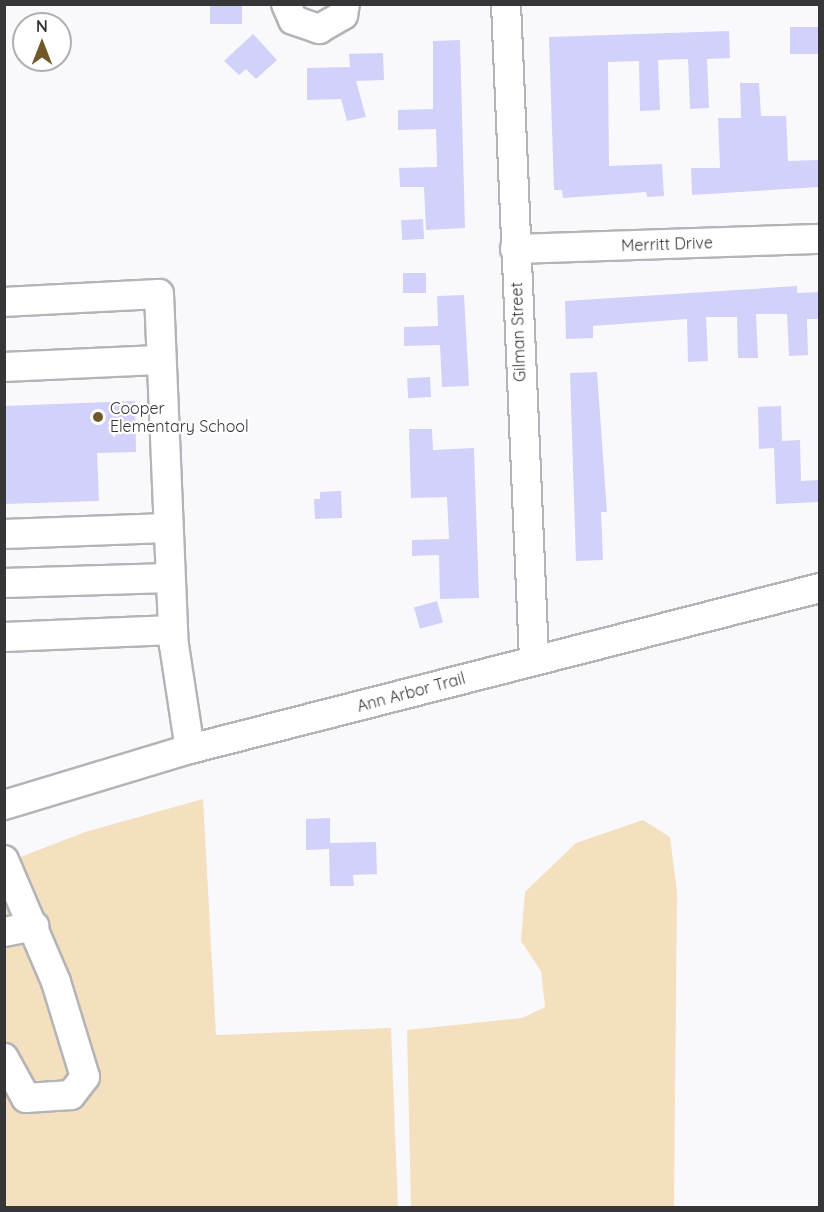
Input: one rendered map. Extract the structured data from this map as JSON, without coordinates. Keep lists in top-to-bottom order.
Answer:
{
  "streets": {
    "street": ["Merritt Drive", "Gilman Street", "Ann Arbor Trail"]
  },
  "crossings": [
    ["Merritt Drive", "Gilman Street"],
    ["Gilman Street", "Ann Arbor Trail"]
  ],
  "places": ["Cooper Elementary School"],
  "north": "top"
}
